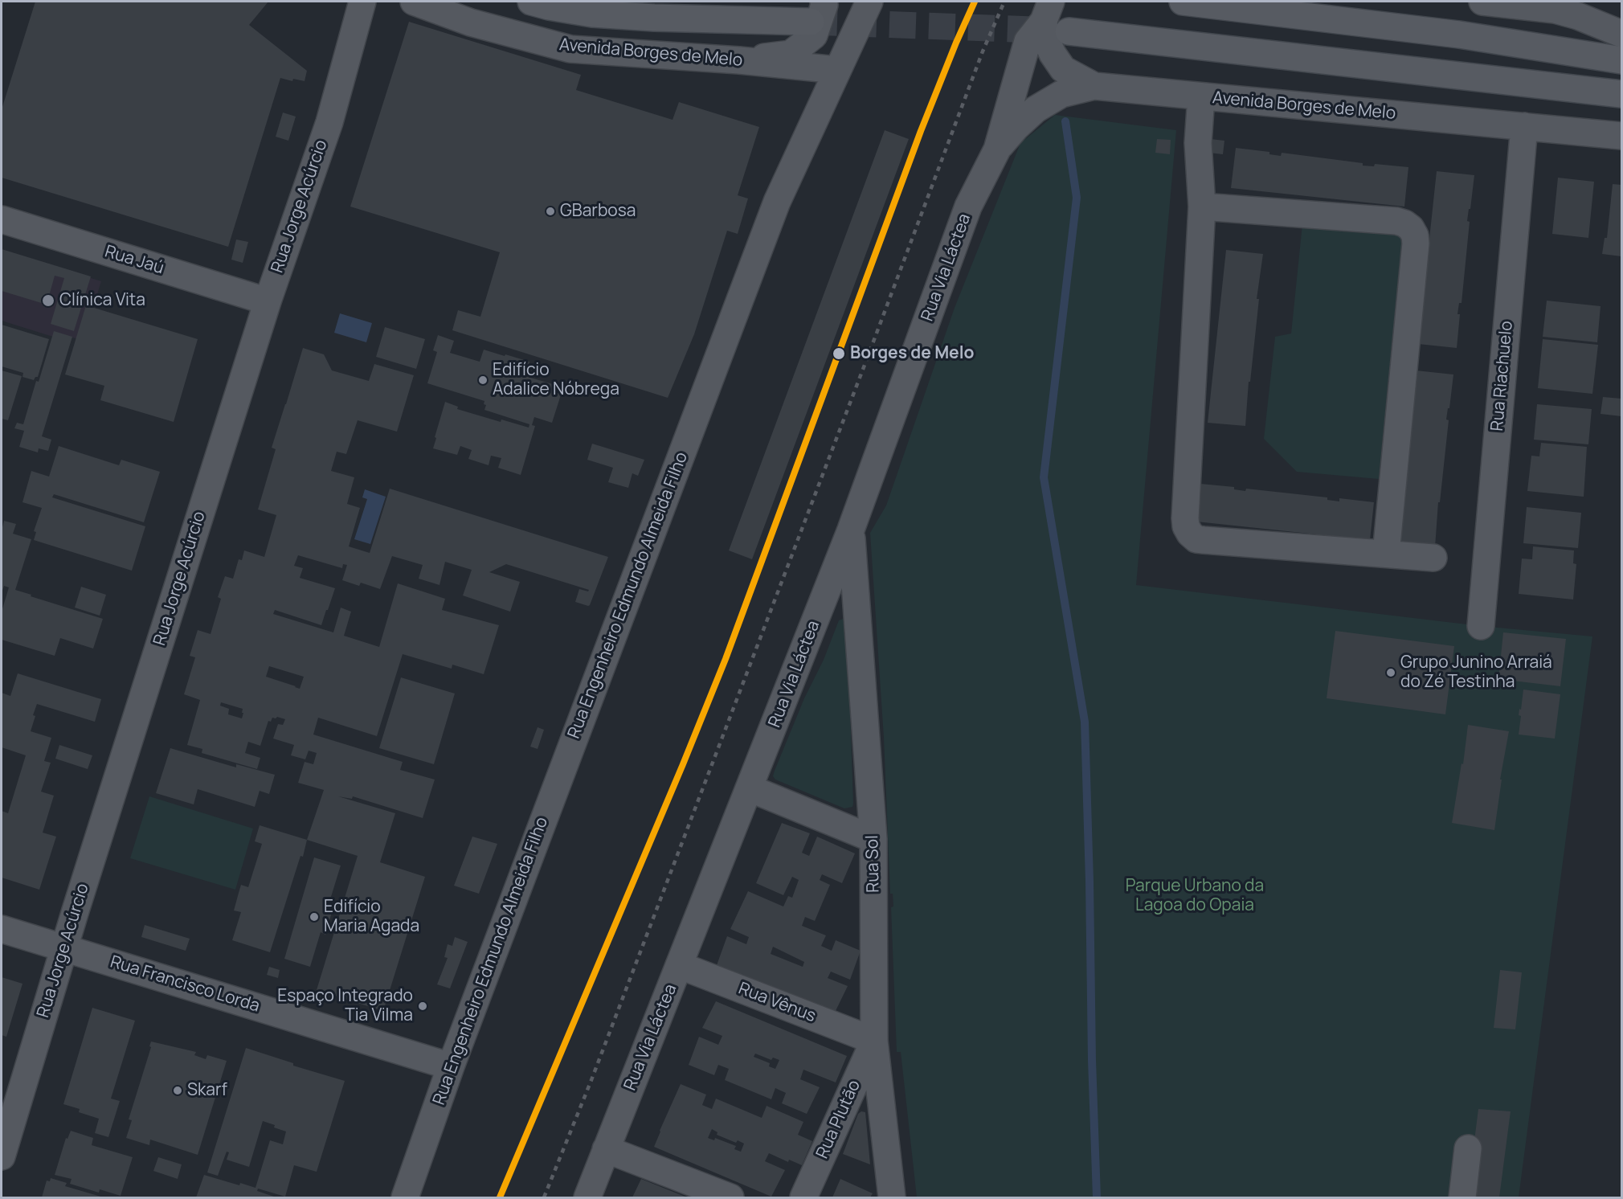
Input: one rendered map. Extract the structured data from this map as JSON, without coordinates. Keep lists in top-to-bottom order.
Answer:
{
  "streets": {
    "main road": ["Avenida Borges de Melo"],
    "street": [
      "Rua Jorge Acúrcio",
      "Rua Jaú",
      "Rua Via Láctea",
      "Rua Riachuelo",
      "Rua Engenheiro Edmundo Almeida Filho",
      "Rua Sol",
      "Rua Francisco Lorda",
      "Rua Vênus",
      "Rua Plutão"
    ]
  },
  "crossings": [
    ["Avenida Borges de Melo", "Rua Via Láctea"],
    ["Avenida Borges de Melo", "Rua Riachuelo"],
    ["Avenida Borges de Melo", "Rua Engenheiro Edmundo Almeida Filho"],
    ["Rua Jorge Acúrcio", "Rua Jaú"],
    ["Rua Jorge Acúrcio", "Rua Francisco Lorda"],
    ["Rua Via Láctea", "Rua Sol"],
    ["Rua Via Láctea", "Rua Vênus"],
    ["Rua Engenheiro Edmundo Almeida Filho", "Rua Francisco Lorda"],
    ["Rua Sol", "Rua Vênus"],
    ["Rua Sol", "Rua Plutão"],
    ["Rua Vênus", "Rua Plutão"]
  ],
  "parks": ["Parque Urbano da Lagoa do Opaia"],
  "places": [
    "GBarbosa",
    "Clínica Vita",
    "Borges de Melo",
    "Edifício Adalice Nóbrega",
    "Grupo Junino Arraiá do Zé Testinha",
    "Edifício Maria Agada",
    "Espaço Integrado Tia Vilma",
    "Skarf"
  ]
}
